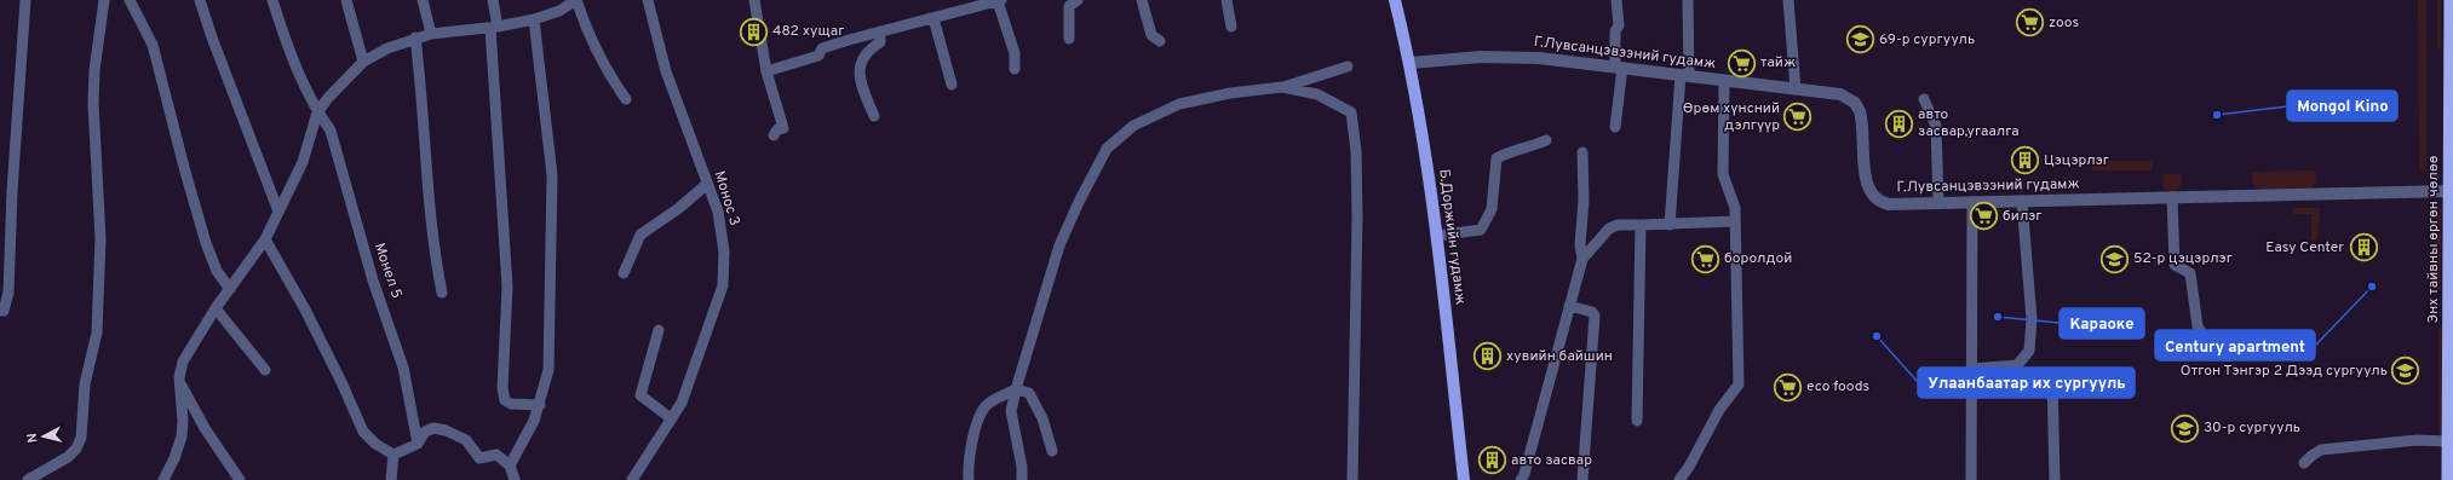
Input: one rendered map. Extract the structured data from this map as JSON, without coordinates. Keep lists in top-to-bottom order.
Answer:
{
  "streets": {
    "highway": ["Энх тайвны өргөн чөлөө"],
    "main road": ["Б.Доржийн гудамж"],
    "street": ["Г.Лувсанцэвээний гудамж", "Монос 3", "Монел 5"]
  },
  "crossings": [
    ["Г.Лувсанцэвээний гудамж", "Б.Доржийн гудамж"],
    ["Г.Лувсанцэвээний гудамж", "Энх тайвны өргөн чөлөө"]
  ],
  "places": {
    "supermarket": [
      "zoos",
      "тайж",
      "Өрөм хүнсний дэлгүүр",
      "билэг",
      "боролдой",
      "eco foods"
    ],
    "building": [
      "482 хущаг",
      "авто засвар,угаалга",
      "Цэцэрлэг",
      "Easy Center",
      "хувийн байшин",
      "авто засвар"
    ],
    "school or university": [
      "69-р сургууль",
      "52-р цэцэрлэг",
      "Отгон Тэнгэр 2 Дээд сургууль",
      "30-р сургууль"
    ],
    "other": [
      "Mongol Kino",
      "Century apartment",
      "Караоке",
      "Улаанбаатар их сургууль"
    ]
  },
  "north": "left"
}
